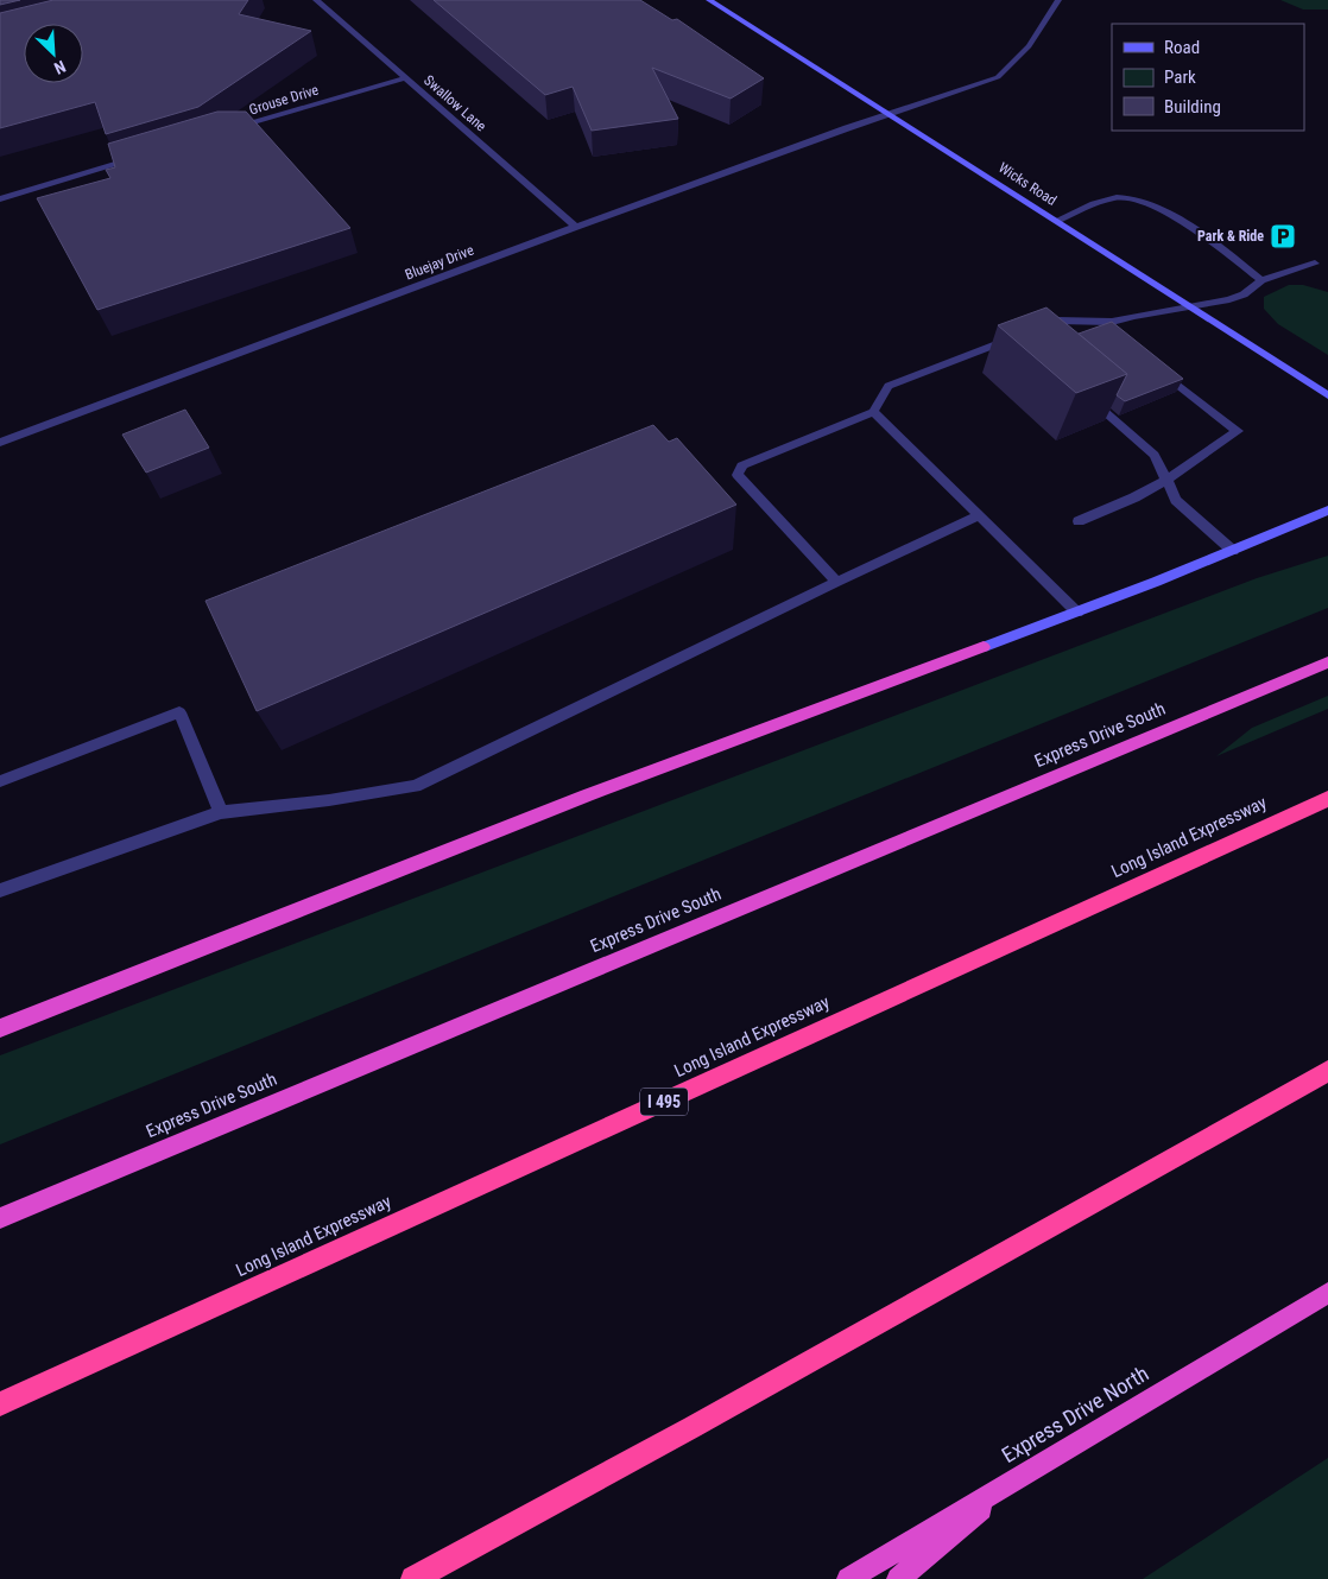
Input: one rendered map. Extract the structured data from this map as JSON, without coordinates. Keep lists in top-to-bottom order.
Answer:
{
  "streets": {
    "highway": [
      "Express Drive South",
      "Long Island Expressway",
      "I 495",
      "Express Drive North"
    ],
    "main road": ["Wicks Road"],
    "street": ["Grouse Drive", "Swallow Lane", "Bluejay Drive"]
  },
  "crossings": [
    ["Grouse Drive", "Swallow Lane"],
    ["Swallow Lane", "Bluejay Drive"],
    ["Wicks Road", "Bluejay Drive"]
  ],
  "places": {
    "parking": ["Park & Ride"]
  },
  "legend": ["Road", "Park", "Building"],
  "north": "bottom right"
}
